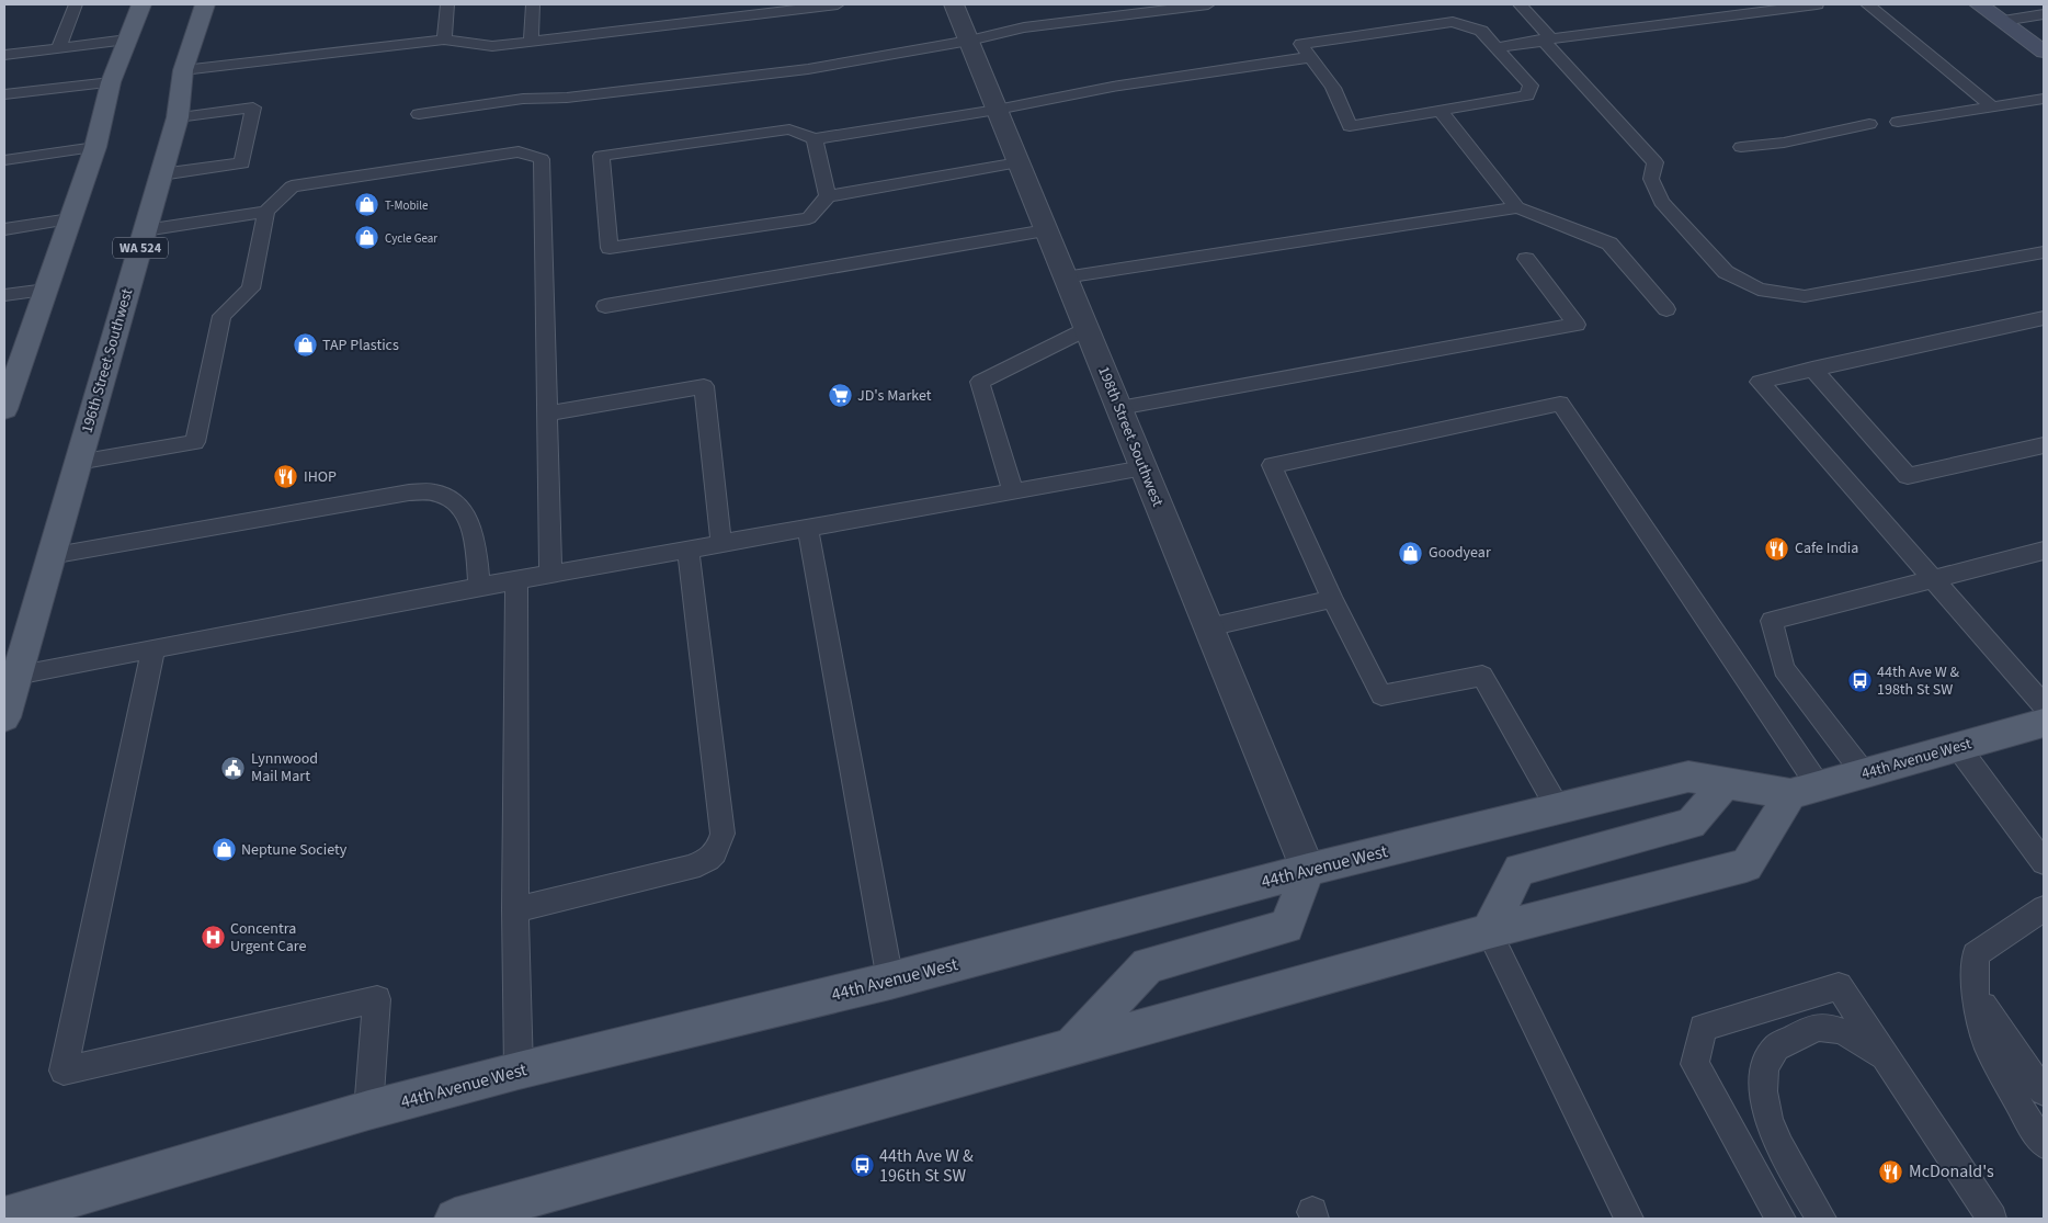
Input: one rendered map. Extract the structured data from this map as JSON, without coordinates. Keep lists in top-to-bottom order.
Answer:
{
  "streets": {
    "main road": ["WA 524", "196th Street Southwest", "44th Avenue West"],
    "street": ["198th Street Southwest"]
  },
  "crossings": [
    ["198th Street Southwest", "44th Avenue West"]
  ],
  "places": {
    "shop": [
      "T-Mobile",
      "Cycle Gear",
      "TAP Plastics",
      "Goodyear",
      "Neptune Society"
    ],
    "supermarket": ["JD's Market"],
    "restaurant": ["IHOP", "Cafe India", "McDonald's"],
    "bus stop": ["44th Ave W & 198th St SW", "44th Ave W & 196th St SW"],
    "public building": ["Lynnwood Mail Mart"],
    "hospital": ["Concentra Urgent Care"]
  }
}
